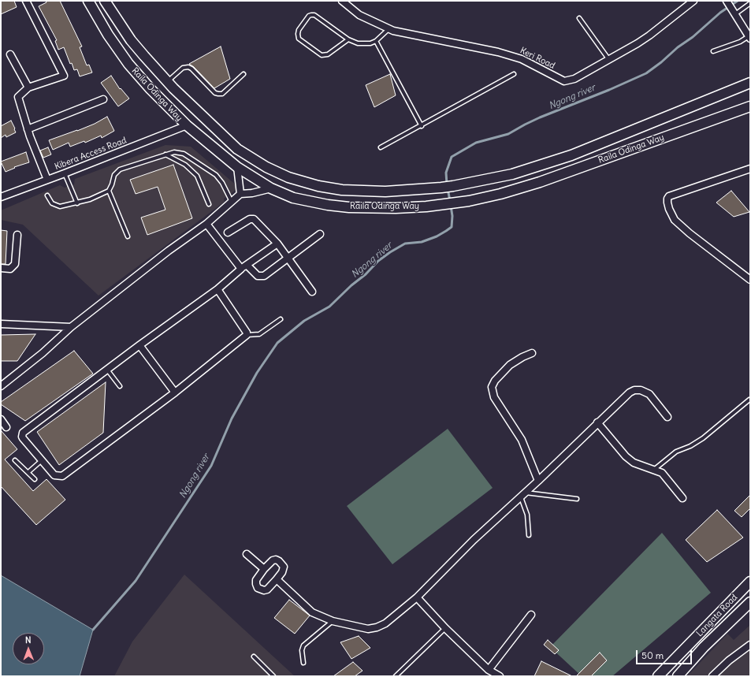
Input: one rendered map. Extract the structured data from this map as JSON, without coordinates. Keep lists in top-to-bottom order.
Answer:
{
  "streets": {
    "main road": ["Raila Odinga Way", "Langata Road"],
    "street": ["Keri Road", "Kibera Access Road"]
  },
  "crossings": [
    ["Raila Odinga Way", "Kibera Access Road"]
  ],
  "water": ["Ngong river"],
  "scale_bar": "50 m",
  "north": "top"
}
